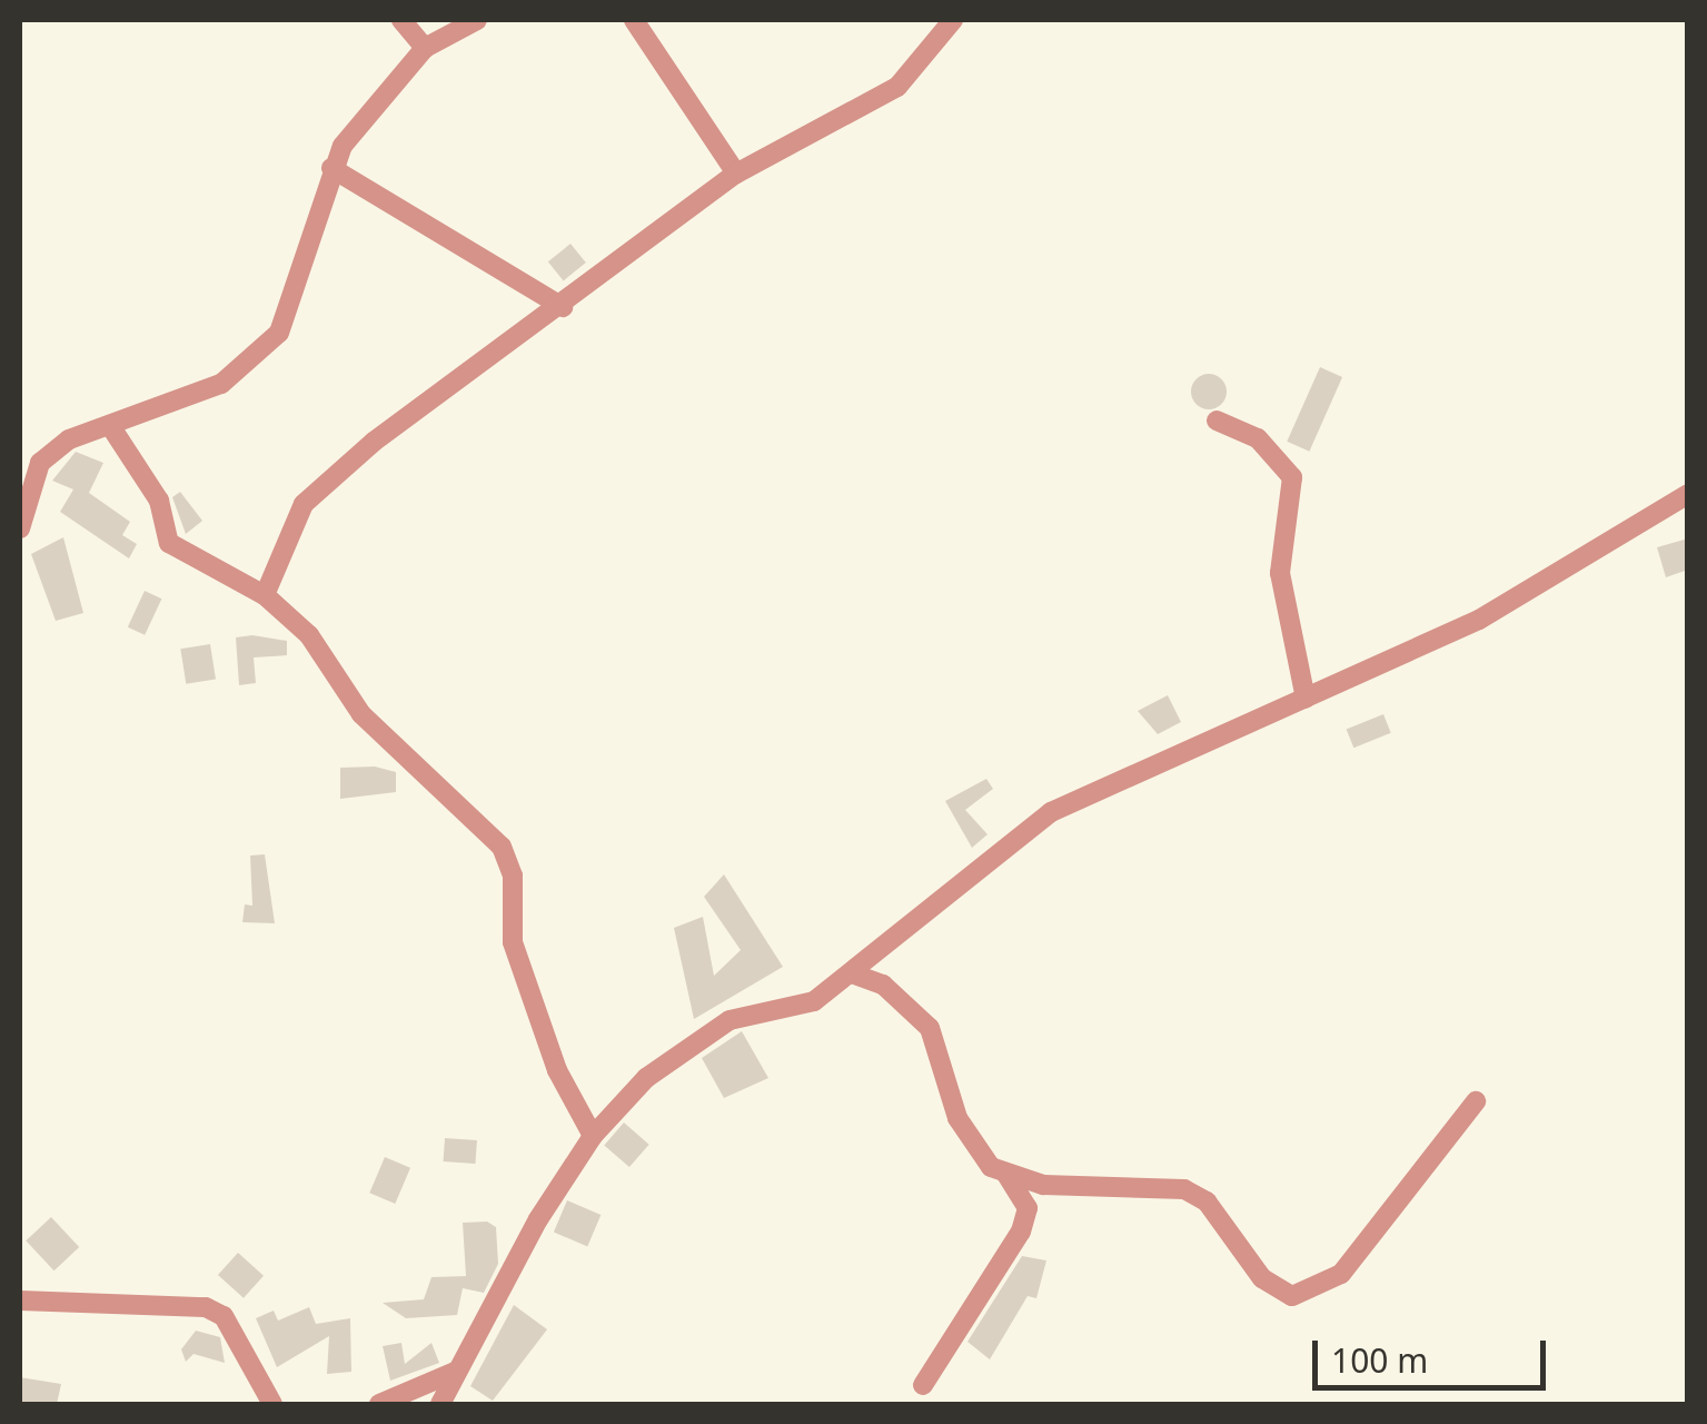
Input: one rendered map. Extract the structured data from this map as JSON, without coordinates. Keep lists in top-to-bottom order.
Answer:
{
  "scale_bar": "100 m"
}
